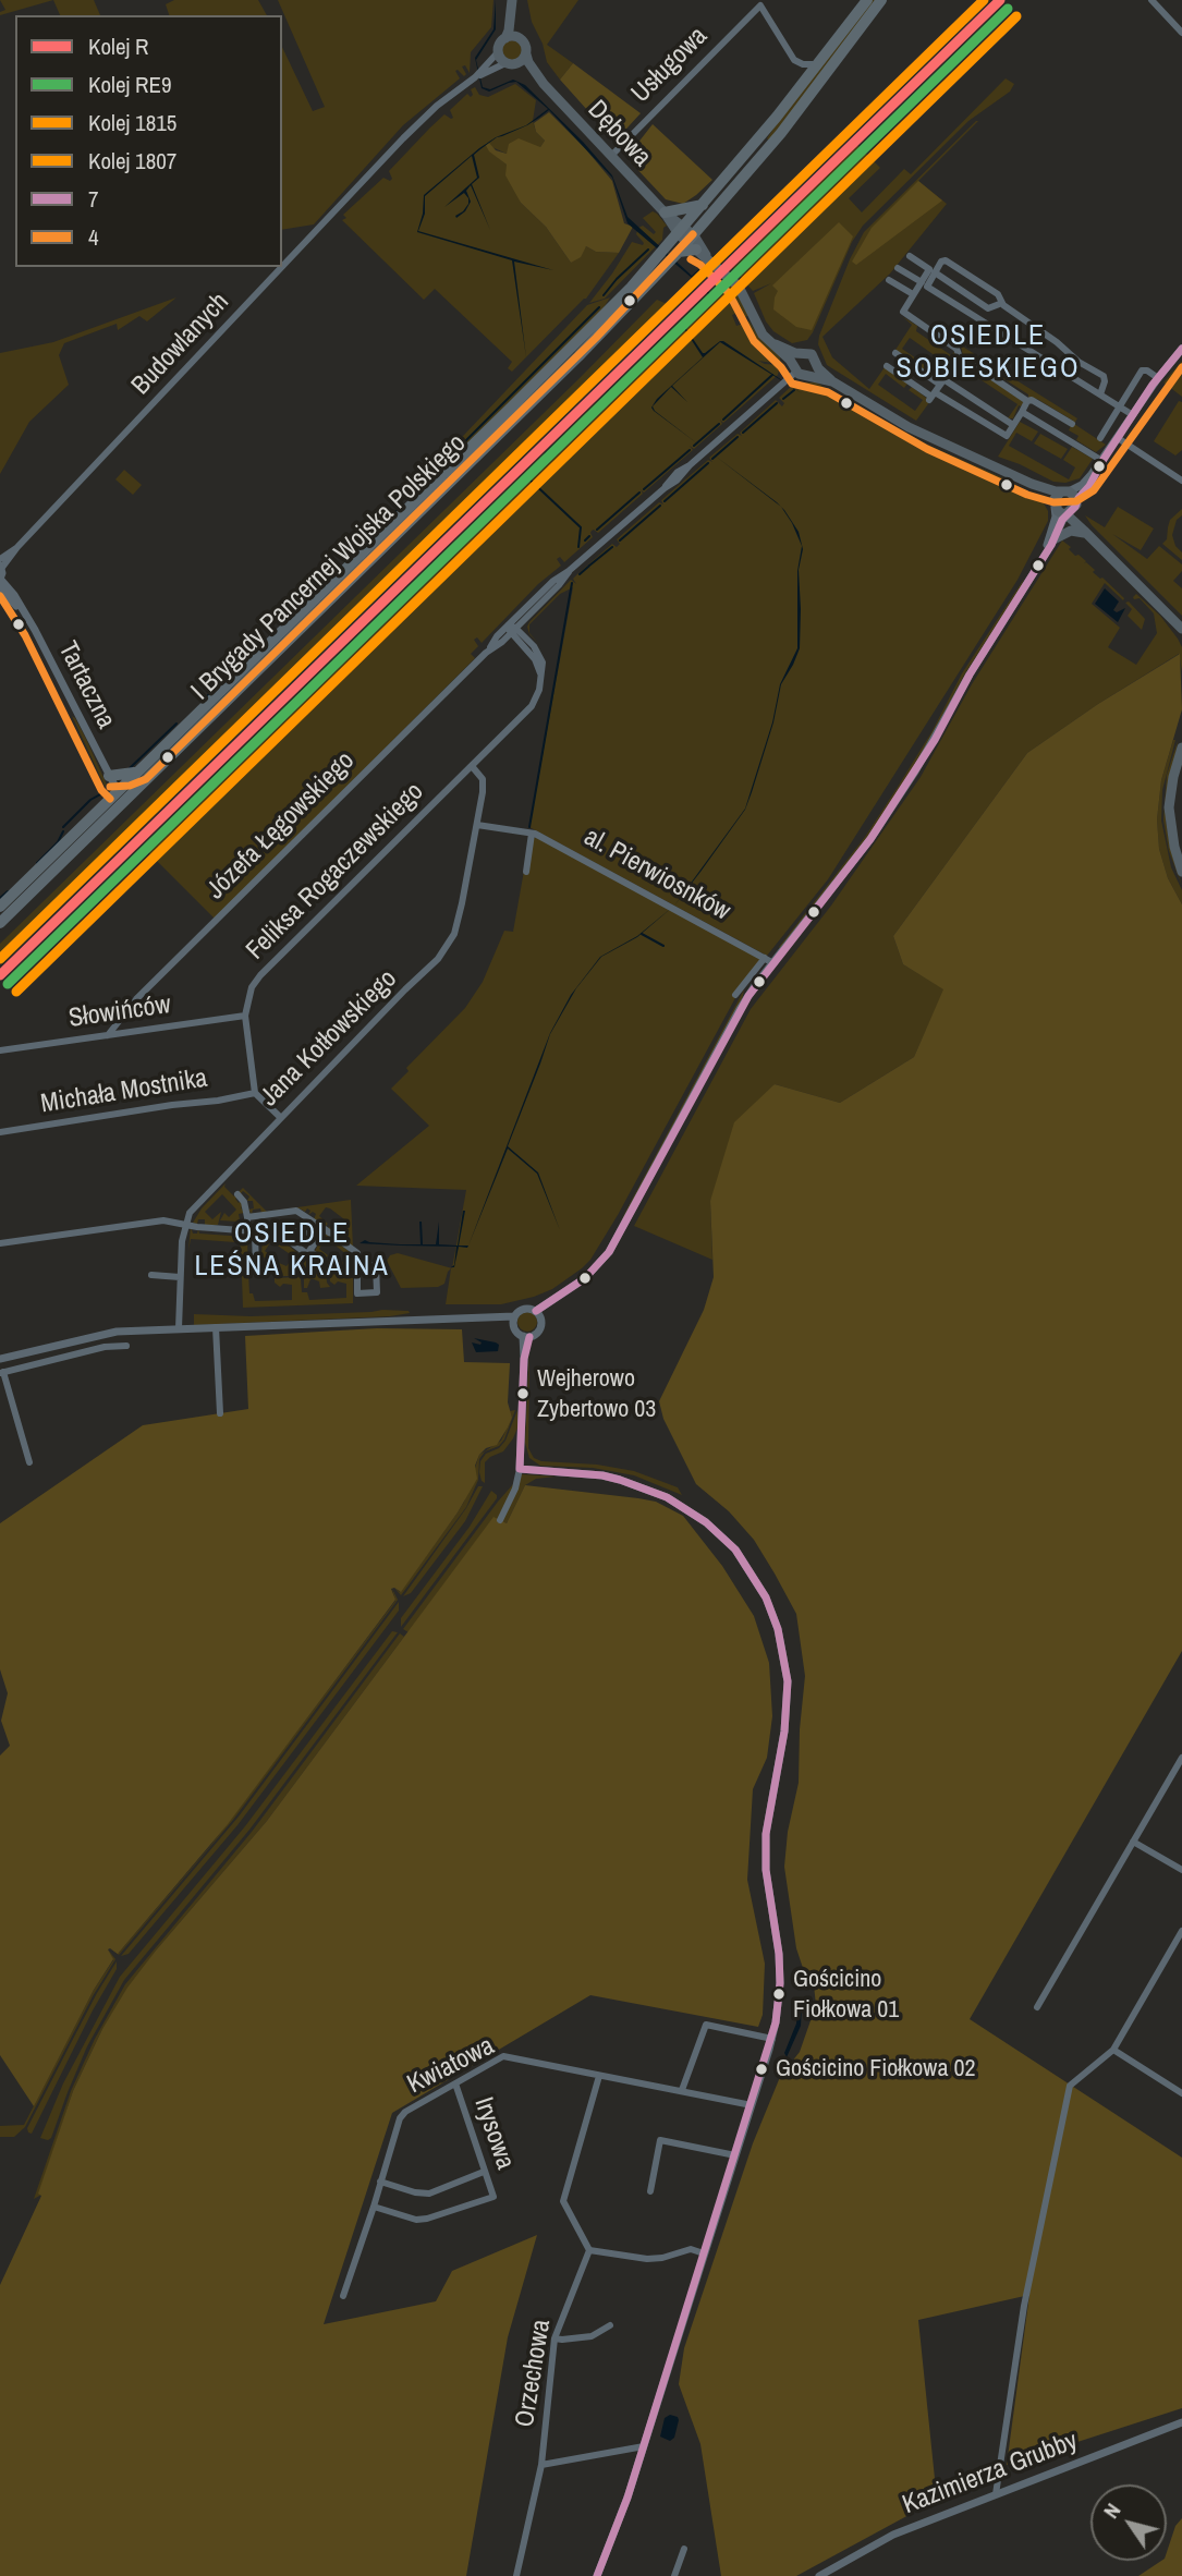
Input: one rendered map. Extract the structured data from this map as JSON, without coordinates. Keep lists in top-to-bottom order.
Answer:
{
  "streets": {
    "main road": ["Dębowa", "I Brygady Pancernej Wojska Polskiego"],
    "street": [
      "Usługowa",
      "Budowlanych",
      "Tartaczna",
      "Józefa Łęgowskiego",
      "Feliksa Rogaczewskiego",
      "al. Pierwiosnków",
      "Słowińców",
      "Jana Kotłowskiego",
      "Michała Mostnika",
      "Kwiatowa",
      "Irysowa",
      "Orzechowa",
      "Kazimierza Grubby"
    ]
  },
  "crossings": [
    ["Usługowa", "Dębowa"],
    ["Usługowa", "I Brygady Pancernej Wojska Polskiego"],
    ["Dębowa", "Budowlanych"],
    ["Dębowa", "I Brygady Pancernej Wojska Polskiego"],
    ["I Brygady Pancernej Wojska Polskiego", "Tartaczna"],
    ["Józefa Łęgowskiego", "Feliksa Rogaczewskiego"],
    ["Józefa Łęgowskiego", "Słowińców"],
    ["Feliksa Rogaczewskiego", "Słowińców"],
    ["Feliksa Rogaczewskiego", "Jana Kotłowskiego"],
    ["Feliksa Rogaczewskiego", "Michała Mostnika"],
    ["al. Pierwiosnków", "Jana Kotłowskiego"],
    ["Kwiatowa", "Irysowa"]
  ],
  "districts": ["OSIEDLE SOBIESKIEGO", "OSIEDLE LEŚNA KRAINA"],
  "places": ["Wejherowo Zybertowo 03", "Gościcino Fiołkowa 01", "Gościcino Fiołkowa 02"],
  "lines": [
    "rail line R",
    "rail line 1815",
    "rail line RE9",
    "rail line 1807",
    "transit line 4",
    "transit line 7"
  ],
  "legend": [
    "Kolej R",
    "Kolej RE9",
    "Kolej 1815",
    "Kolej 1807",
    "7",
    "4"
  ],
  "north": "top left"
}
